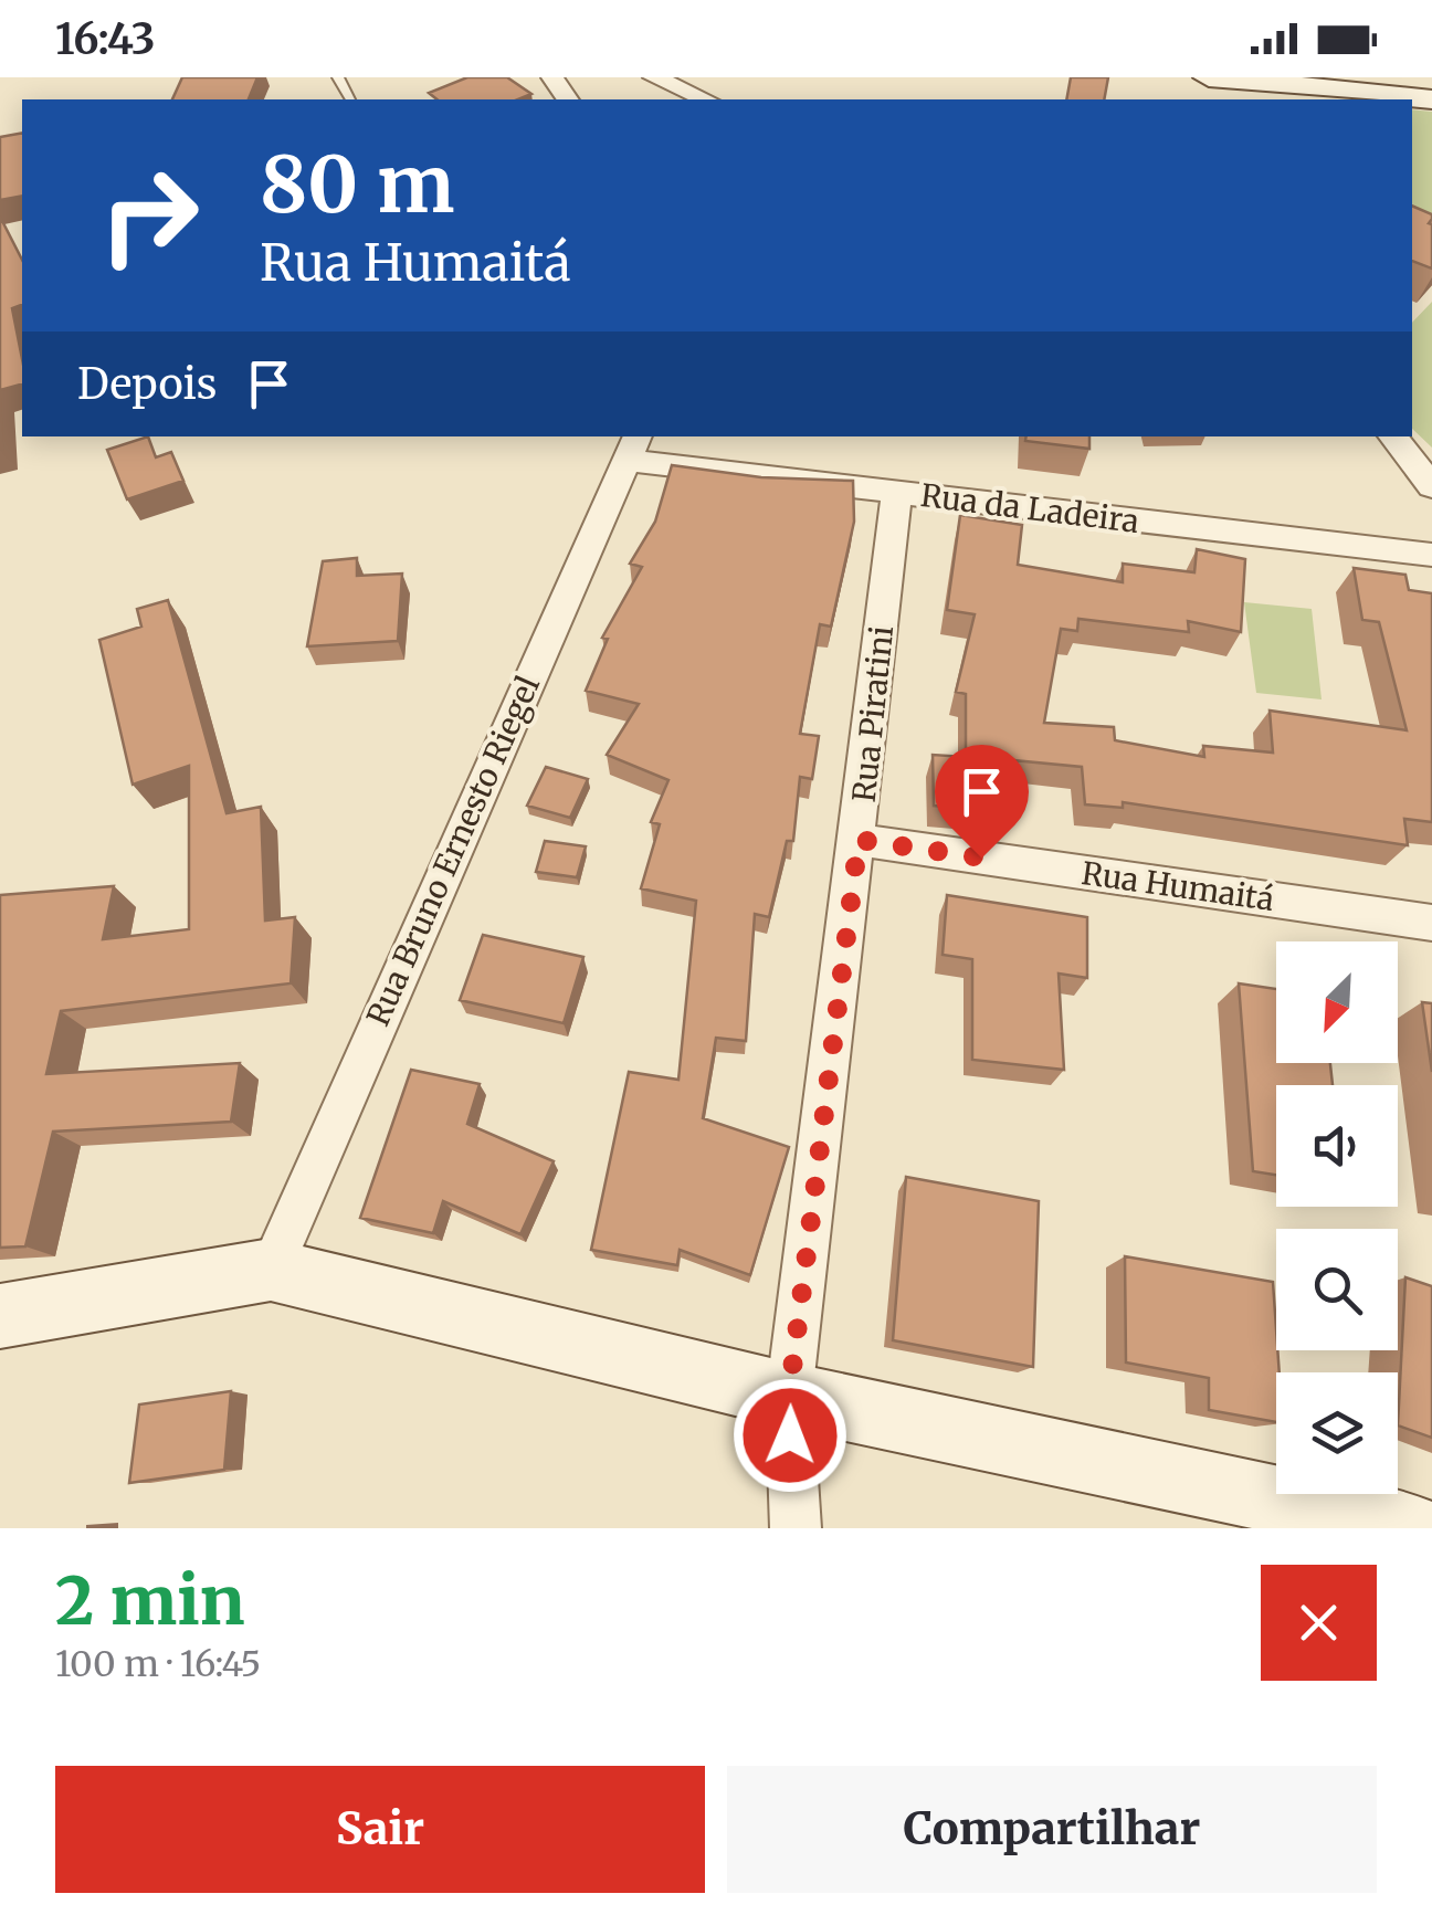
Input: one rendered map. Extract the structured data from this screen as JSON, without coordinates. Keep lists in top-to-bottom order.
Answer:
{
  "streets": {
    "street": [
      "Rua da Ladeira",
      "Rua Piratini",
      "Rua Bruno Ernesto Riegel",
      "Rua Humaitá"
    ]
  },
  "crossings": [
    ["Rua da Ladeira", "Rua Piratini"],
    ["Rua da Ladeira", "Rua Bruno Ernesto Riegel"],
    ["Rua Piratini", "Rua Humaitá"]
  ],
  "north": "bottom left",
  "page": {
    "status": "16:43",
    "turn": ["80 m", "Rua Humaitá"],
    "then": "Depois",
    "heading": ["2 min", "100 m · 16:45"],
    "buttons": ["Sair", "Compartilhar"]
  }
}
